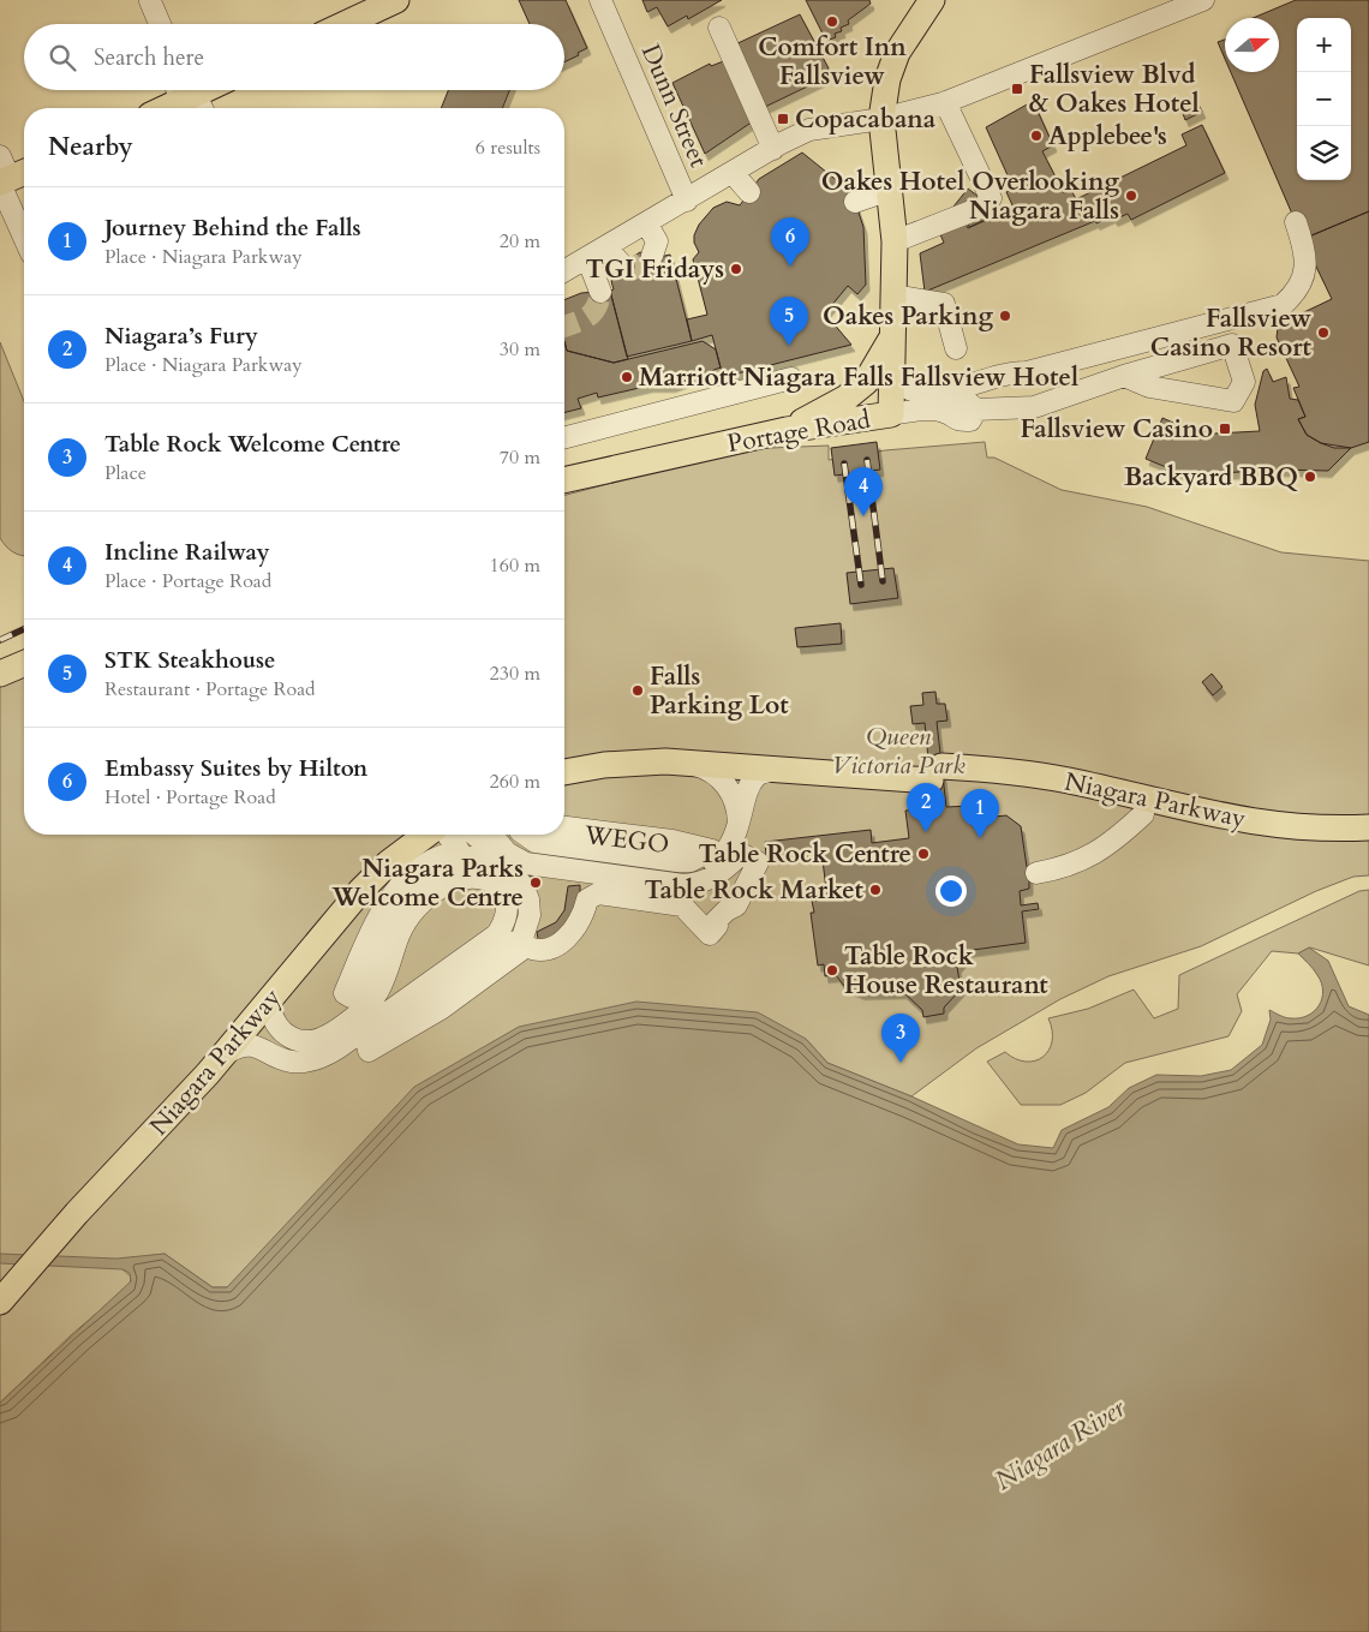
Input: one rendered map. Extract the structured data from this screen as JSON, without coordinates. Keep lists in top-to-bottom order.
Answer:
{
  "streets": {
    "main road": ["Portage Road", "Niagara Parkway"],
    "street": ["Dunn Street", "WEGO"]
  },
  "crossings": [
    ["Niagara Parkway", "WEGO"]
  ],
  "water": ["Niagara River"],
  "parks": ["Queen Victoria Park"],
  "places": {
    "other": [
      "Comfort Inn Fallsview",
      "Applebee's",
      "Oakes Hotel Overlooking Niagara Falls",
      "TGI Fridays",
      "Oakes Parking",
      "Fallsview Casino Resort",
      "Marriott Niagara Falls Fallsview Hotel",
      "Backyard BBQ",
      "Falls Parking Lot",
      "Table Rock Centre",
      "Niagara Parks Welcome Centre",
      "Table Rock Market",
      "Table Rock House Restaurant"
    ],
    "transit": ["Fallsview Blvd & Oakes Hotel", "Copacabana", "Fallsview Casino"]
  },
  "north": "right",
  "page": {
    "map_buttons": ["+", "−"],
    "search": "Search here",
    "heading": ["Nearby", "6 results"],
    "list": [
      {
        "mark": "1",
        "name": "Journey Behind the Falls",
        "note": "Place · Niagara Parkway",
        "value": "20 m"
      },
      {
        "mark": "2",
        "name": "Niagara’s Fury",
        "note": "Place · Niagara Parkway",
        "value": "30 m"
      },
      {
        "mark": "3",
        "name": "Table Rock Welcome Centre",
        "note": "Place",
        "value": "70 m"
      },
      {
        "mark": "4",
        "name": "Incline Railway",
        "note": "Place · Portage Road",
        "value": "160 m"
      },
      {
        "mark": "5",
        "name": "STK Steakhouse",
        "note": "Restaurant · Portage Road",
        "value": "230 m"
      },
      {
        "mark": "6",
        "name": "Embassy Suites by Hilton",
        "note": "Hotel · Portage Road",
        "value": "260 m"
      }
    ],
    "pins": [
      "6",
      "5",
      "4",
      "2",
      "1",
      "3"
    ]
  }
}
